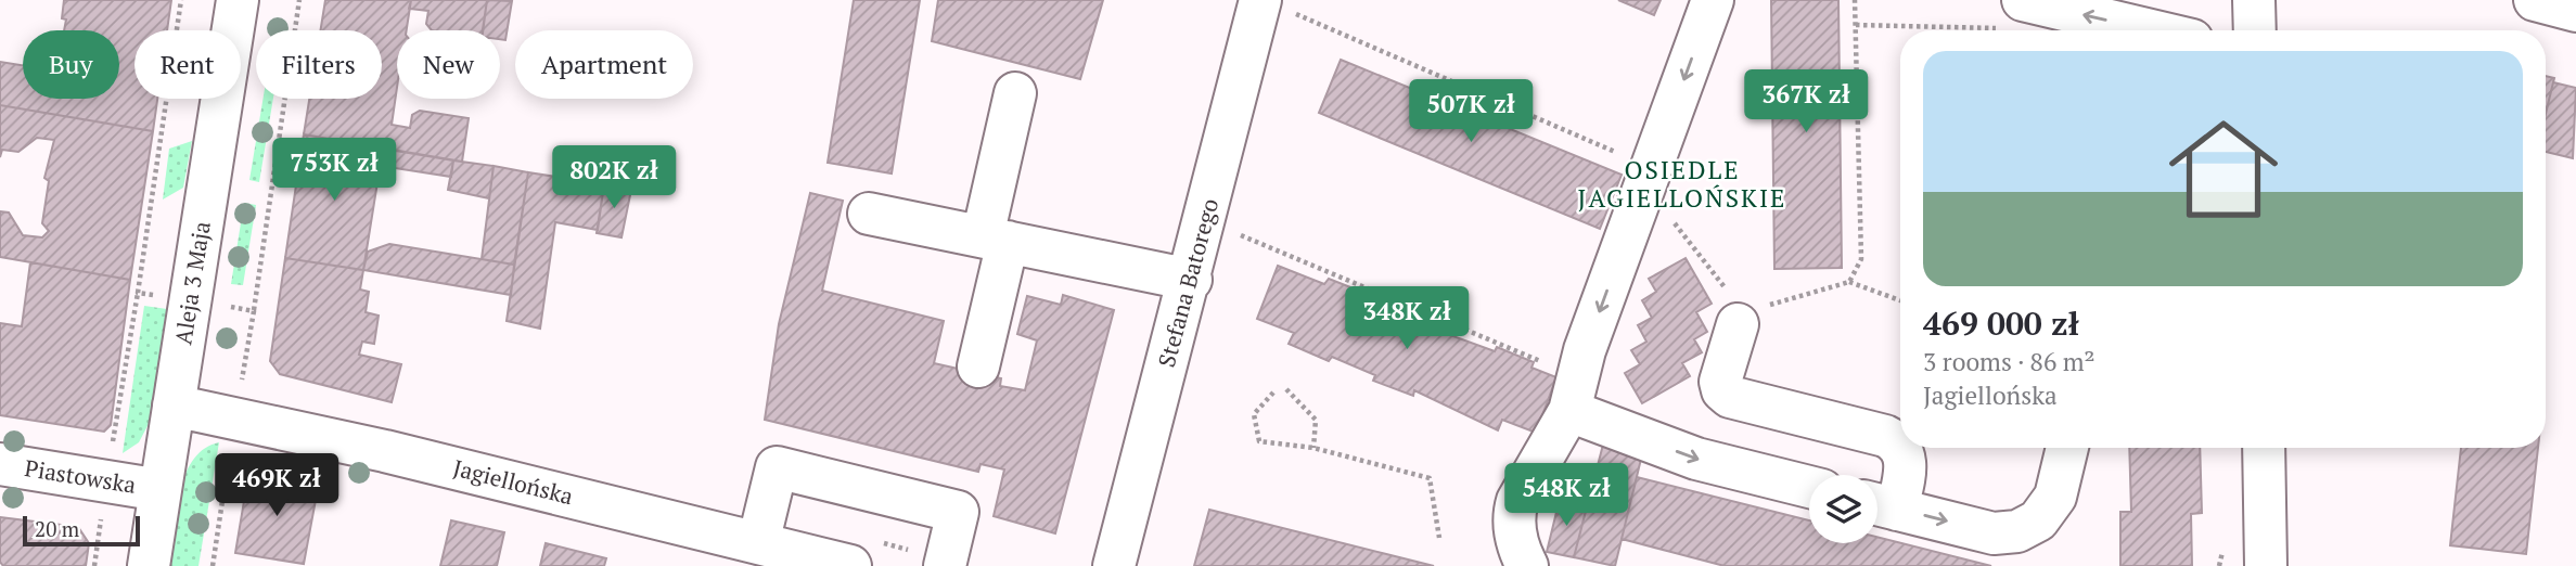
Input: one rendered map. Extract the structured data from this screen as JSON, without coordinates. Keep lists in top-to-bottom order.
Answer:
{
  "streets": {
    "street": [
      "Aleja 3 Maja",
      "Stefana Batorego",
      "Piastowska",
      "Jagiellońska"
    ]
  },
  "crossings": [
    ["Aleja 3 Maja", "Piastowska"],
    ["Aleja 3 Maja", "Jagiellońska"]
  ],
  "districts": ["OSIEDLE JAGIELLOŃSKIE"],
  "scale_bar": "20 m",
  "page": {
    "chip": [
      "Buy",
      "Rent",
      "Filters",
      "New",
      "Apartment"
    ],
    "list": [
      {
        "name": "469 000 zł",
        "note": "3 rooms · 86 m² · Jagiellońska"
      }
    ],
    "price": [
      "367K zł",
      "507K zł",
      "753K zł",
      "802K zł",
      "348K zł",
      "469K zł",
      "548K zł"
    ],
    "scale": "20 m"
  }
}
